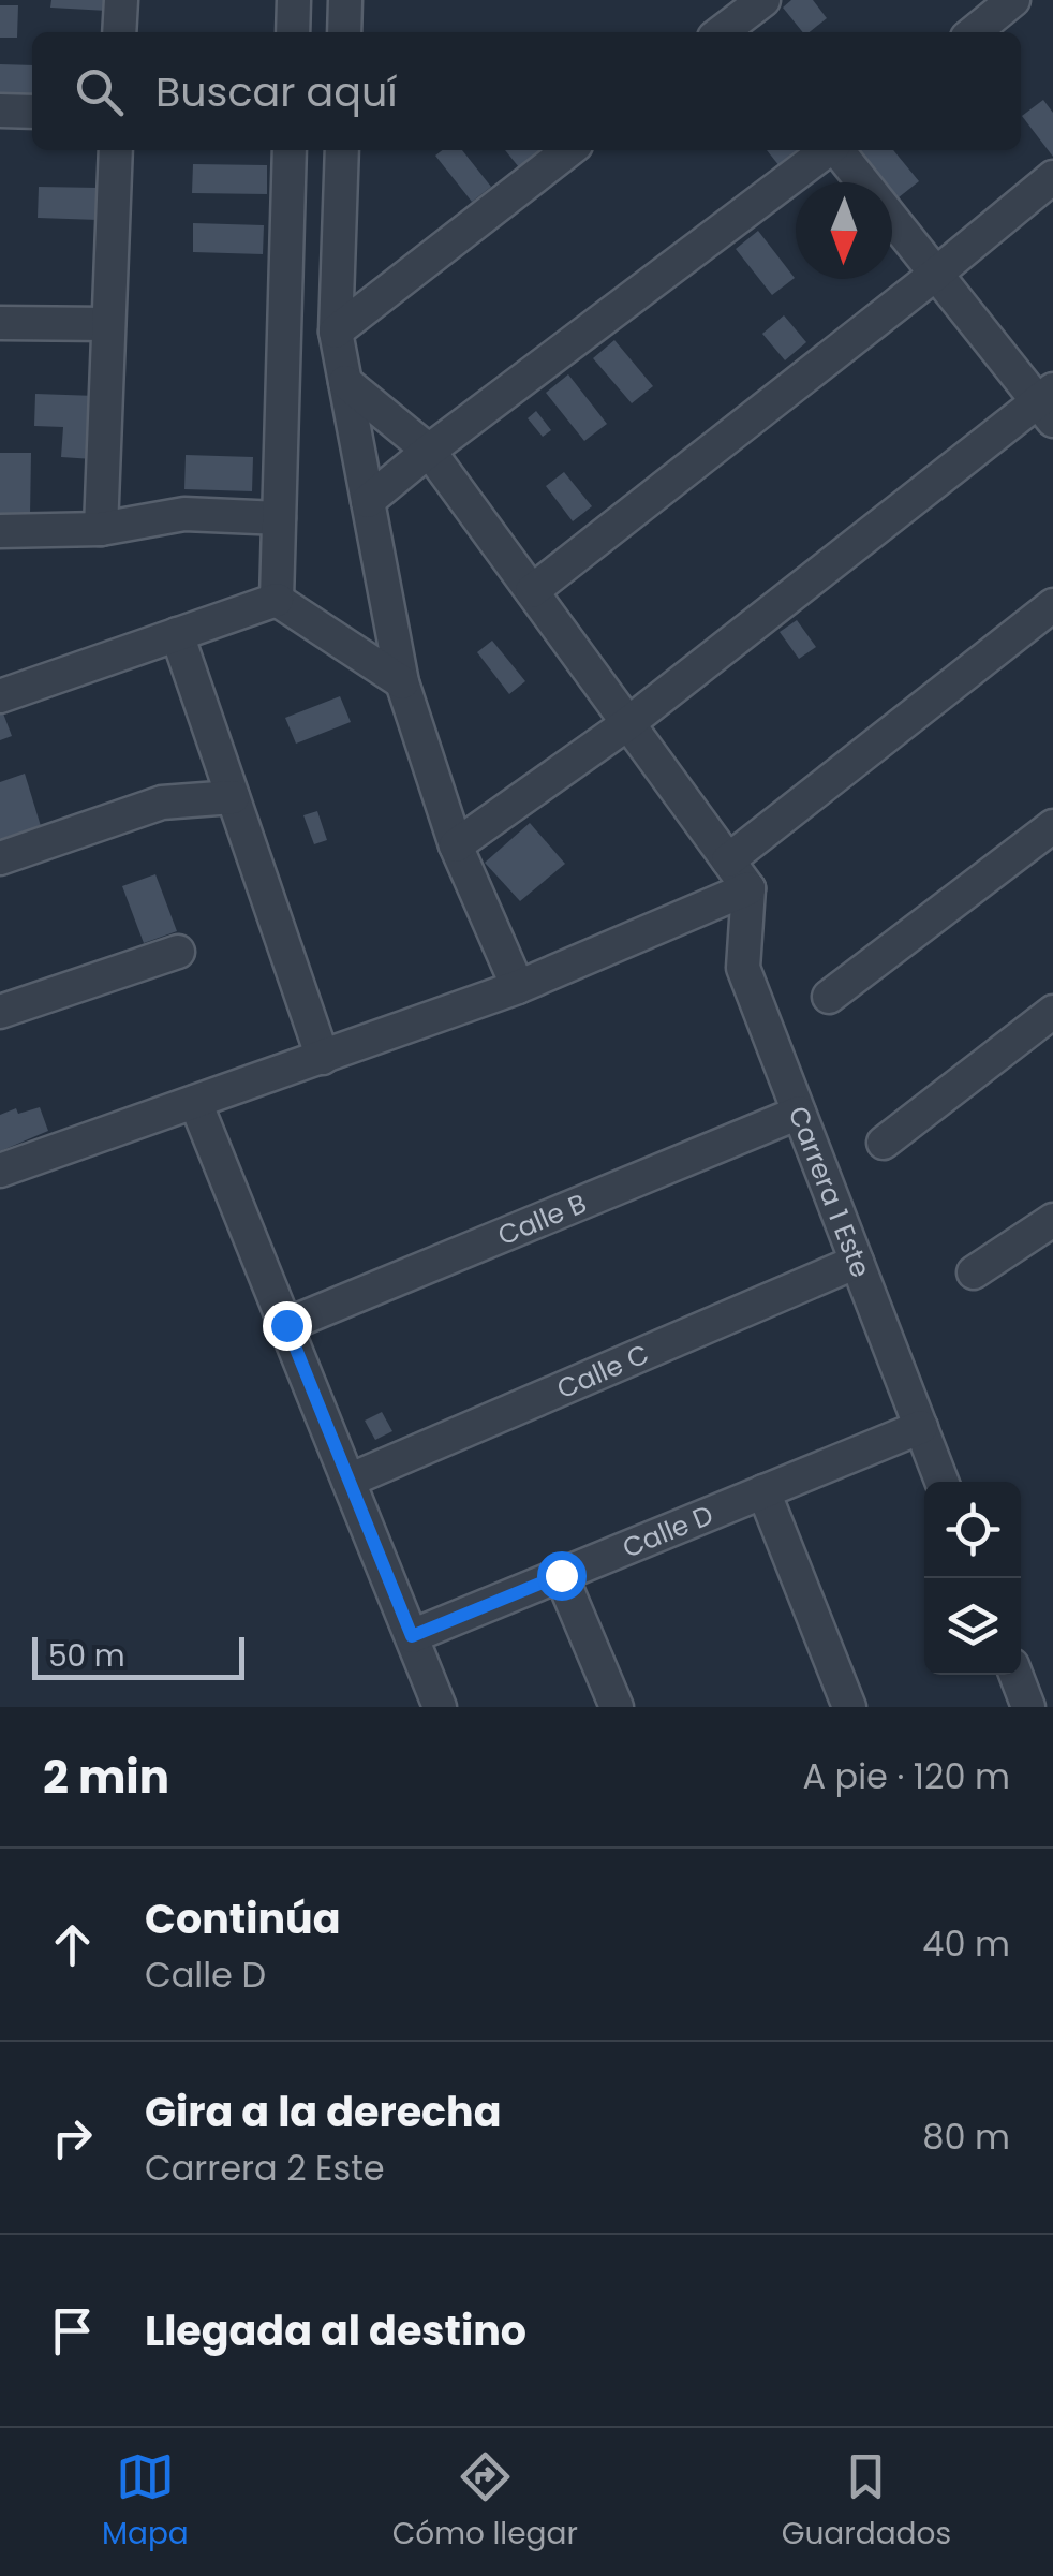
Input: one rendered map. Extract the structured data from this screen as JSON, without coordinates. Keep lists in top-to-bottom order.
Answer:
{
  "streets": {
    "street": [
      "Carrera 1 Este",
      "Calle B",
      "Calle C",
      "Calle D"
    ]
  },
  "crossings": [
    ["Carrera 1 Este", "Calle B"],
    ["Carrera 1 Este", "Calle C"],
    ["Carrera 1 Este", "Calle D"]
  ],
  "scale_bar": "50 m",
  "north": "bottom",
  "page": {
    "search": "Buscar aquí",
    "scale": "50 m",
    "heading": ["2 min", "A pie · 120 m"],
    "list": [
      ["Continúa", "Calle D", "40 m"],
      ["Gira a la derecha", "Carrera 2 Este", "80 m"],
      "Llegada al destino"
    ],
    "nav": ["Mapa", "Cómo llegar", "Guardados"]
  }
}
